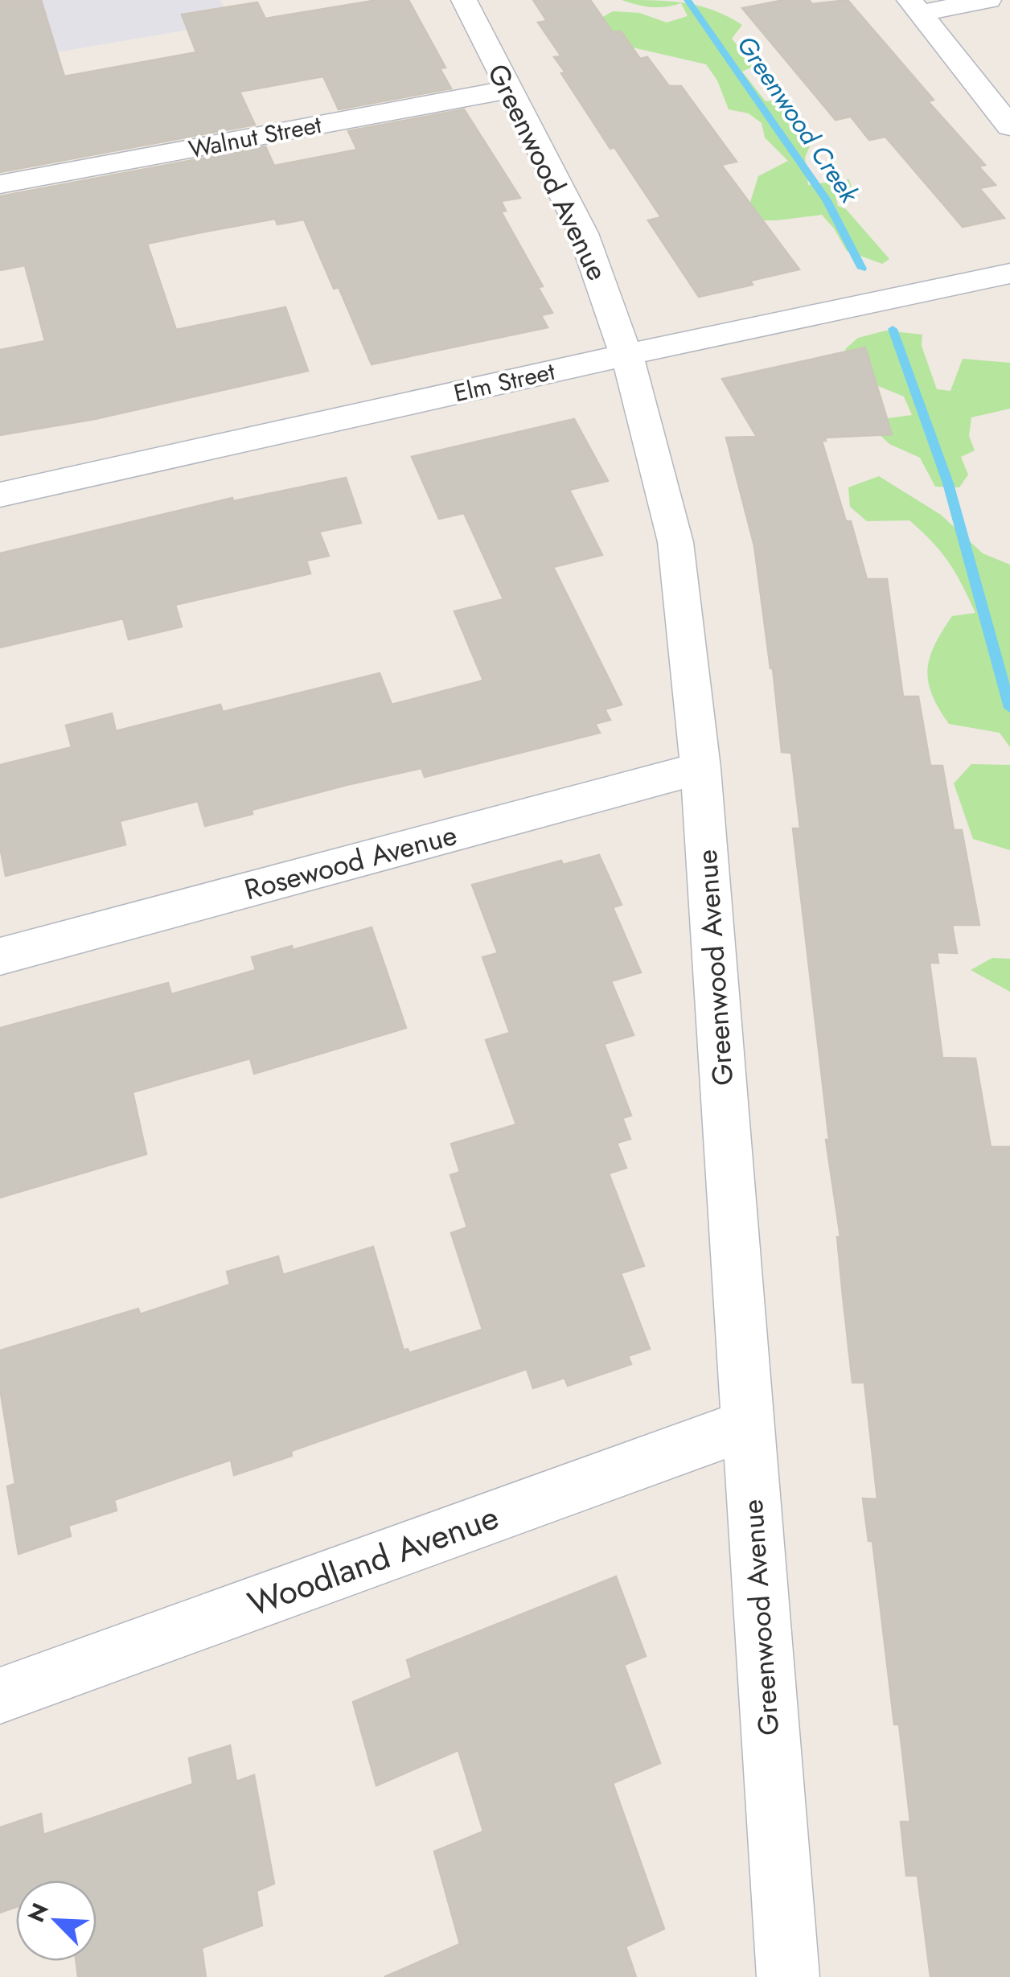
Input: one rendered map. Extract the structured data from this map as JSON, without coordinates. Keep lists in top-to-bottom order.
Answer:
{
  "streets": {
    "street": [
      "Walnut Street",
      "Greenwood Avenue",
      "Elm Street",
      "Rosewood Avenue",
      "Woodland Avenue"
    ]
  },
  "crossings": [
    ["Walnut Street", "Greenwood Avenue"],
    ["Greenwood Avenue", "Elm Street"],
    ["Greenwood Avenue", "Rosewood Avenue"],
    ["Greenwood Avenue", "Woodland Avenue"]
  ],
  "water": ["Greenwood Creek"],
  "north": "top left"
}
